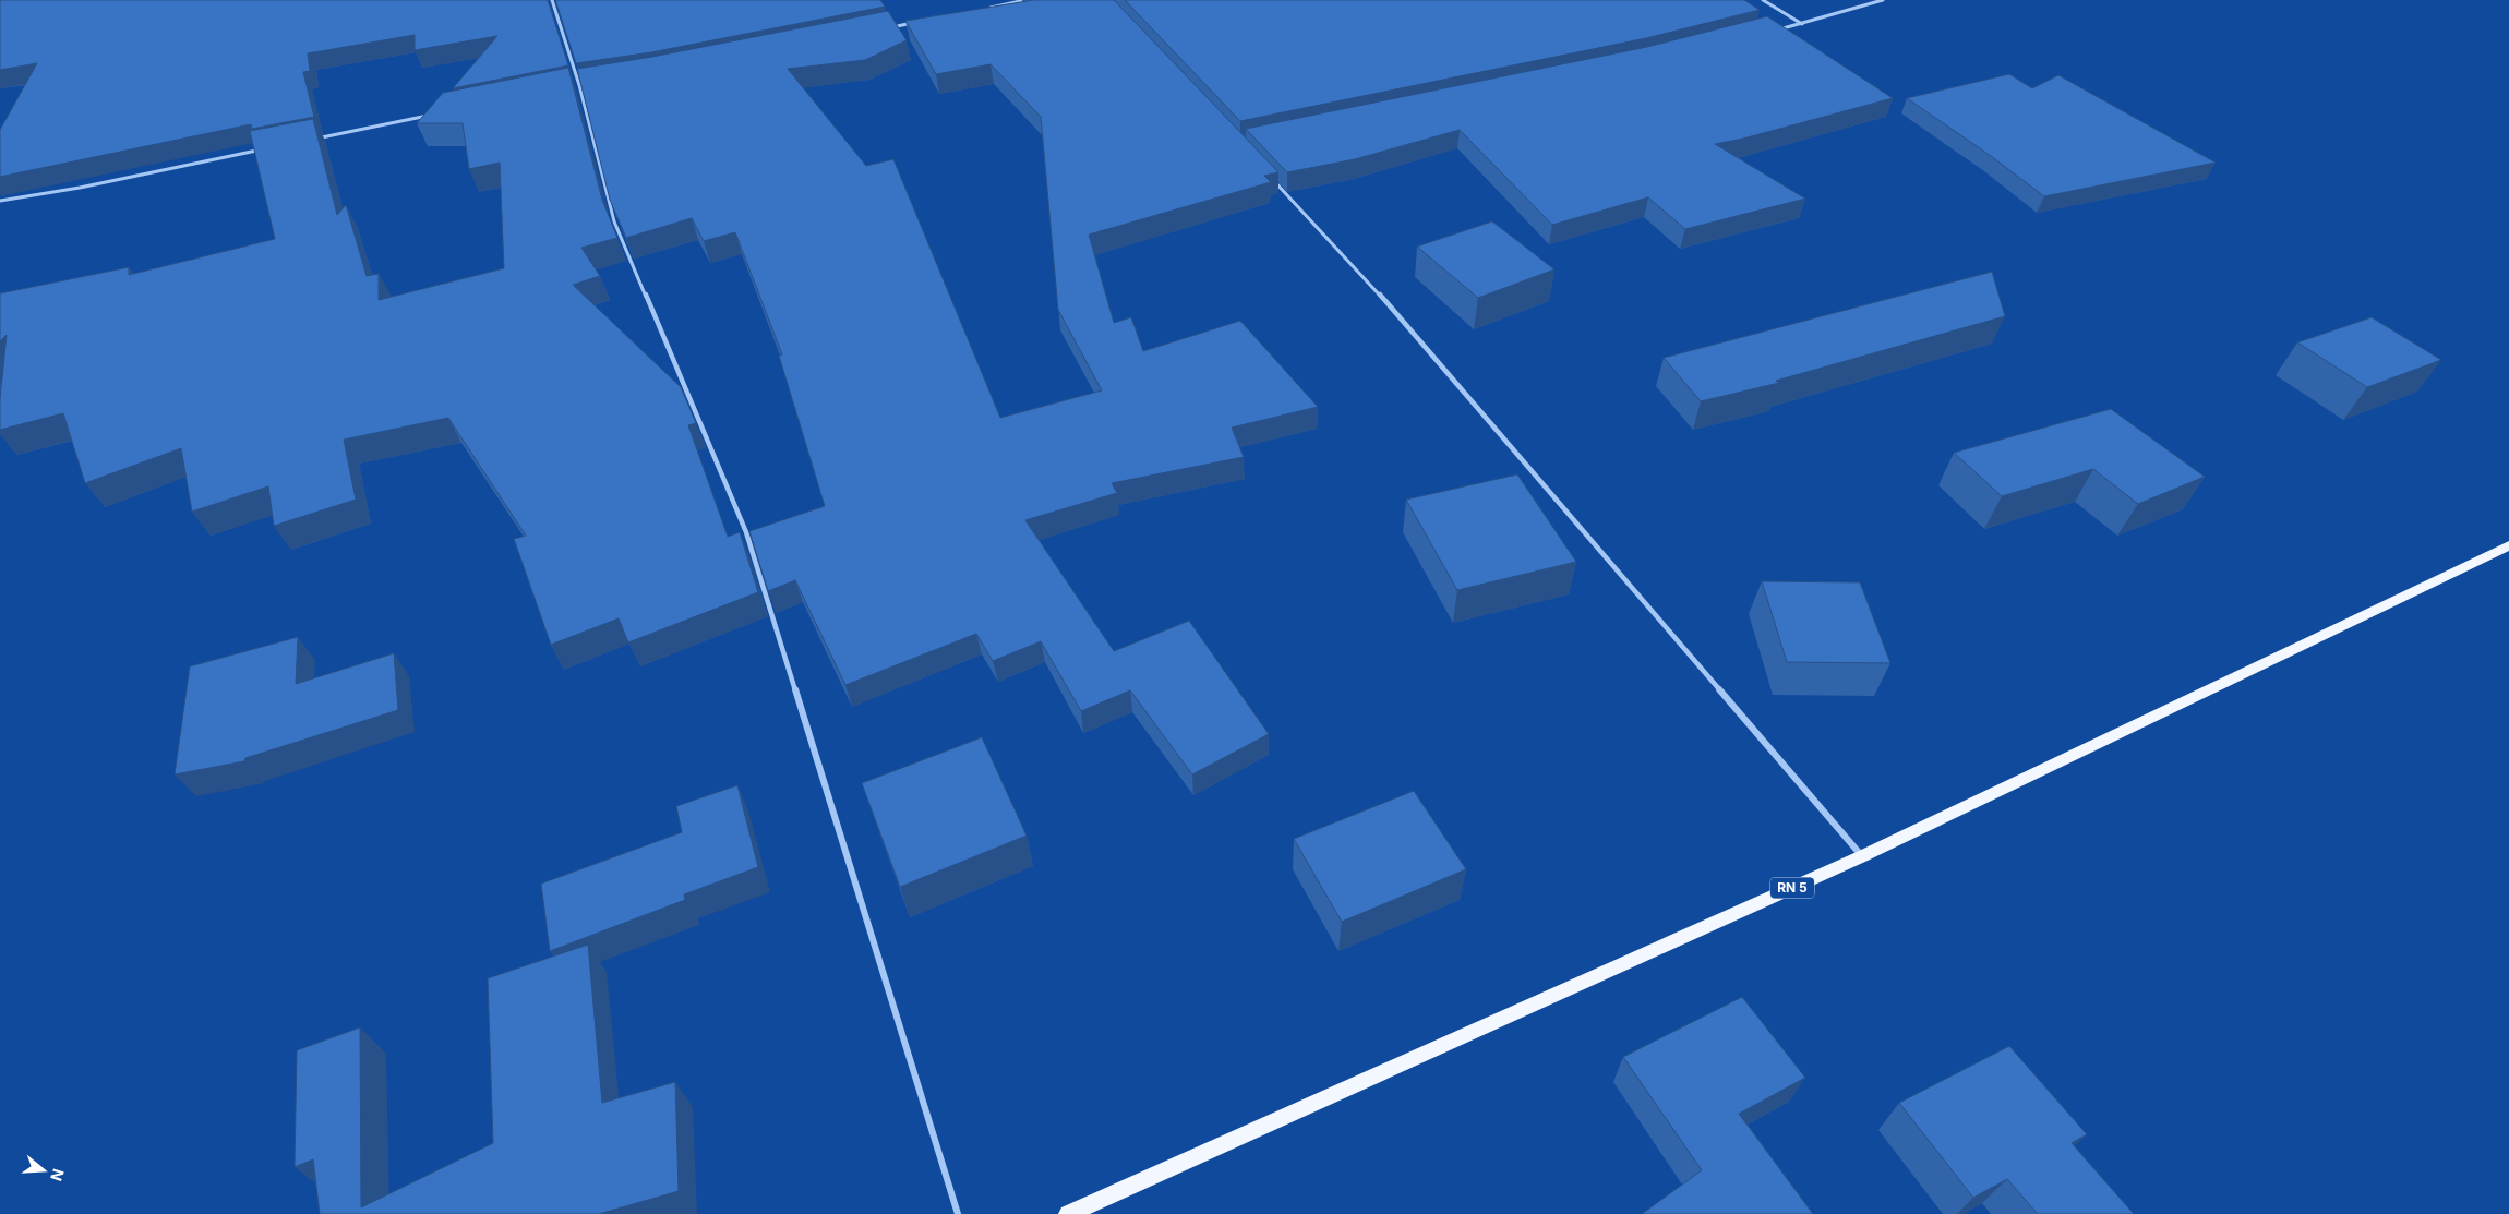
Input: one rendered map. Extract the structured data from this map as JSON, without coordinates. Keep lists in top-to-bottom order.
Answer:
{
  "streets": {
    "main road": ["RN 5"]
  },
  "north": "right"
}
